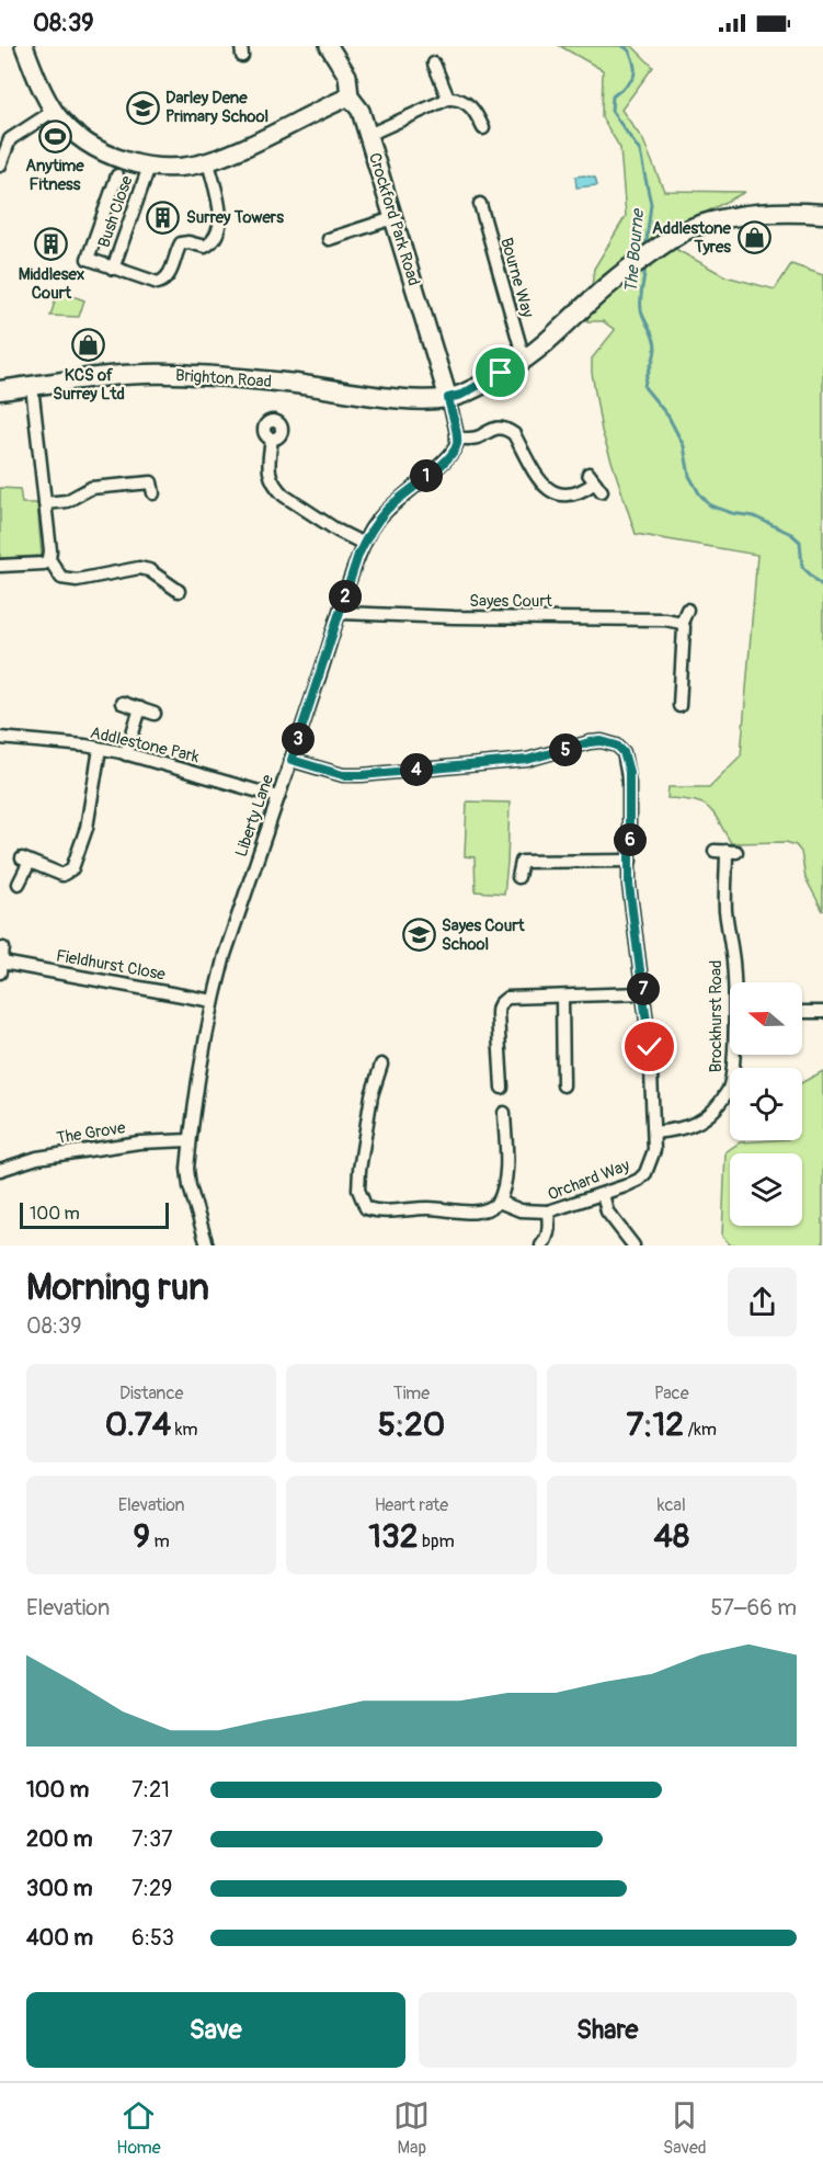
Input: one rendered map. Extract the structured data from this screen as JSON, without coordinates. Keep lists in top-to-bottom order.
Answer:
{
  "streets": {
    "main road": ["Brighton Road"],
    "street": [
      "Bush Close",
      "Crockford Park Road",
      "Bourne Way",
      "Sayes Court",
      "Addlestone Park",
      "Liberty Lane",
      "Fieldhurst Close",
      "Brockhurst Road",
      "The Grove",
      "Orchard Way"
    ]
  },
  "crossings": [
    ["Crockford Park Road", "Brighton Road"],
    ["Sayes Court", "Liberty Lane"],
    ["Addlestone Park", "Liberty Lane"],
    ["Liberty Lane", "Fieldhurst Close"],
    ["Liberty Lane", "The Grove"],
    ["Liberty Lane", "Orchard Way"],
    ["Brockhurst Road", "Orchard Way"]
  ],
  "water": ["The Bourne"],
  "places": {
    "school or university": ["Darley Dene Primary School", "Sayes Court School"],
    "sports": ["Anytime Fitness"],
    "building": ["Surrey Towers", "Middlesex Court"],
    "shop": ["Addlestone Tyres", "KCS of Surrey Ltd"]
  },
  "scale_bar": "100 m",
  "north": "left",
  "page": {
    "status": "08:39",
    "pins": [
      "1",
      "2",
      "3",
      "5",
      "4",
      "6",
      "7"
    ],
    "scale": "100 m",
    "heading": ["Morning run", "08:39"],
    "stats": [
      ["Distance", "0.74 km"],
      ["Time", "5:20"],
      ["Pace", "7:12 /km"],
      ["Elevation", "9 m"],
      ["Heart rate", "132 bpm"],
      ["kcal", "48"]
    ],
    "chart": ["Elevation", "57–66 m"],
    "list": [
      {
        "name": "100 m",
        "note": "7:21"
      },
      {
        "name": "200 m",
        "note": "7:37"
      },
      {
        "name": "300 m",
        "note": "7:29"
      },
      {
        "name": "400 m",
        "note": "6:53"
      }
    ],
    "buttons": ["Save", "Share"],
    "tabs": ["Home", "Map", "Saved"]
  }
}
